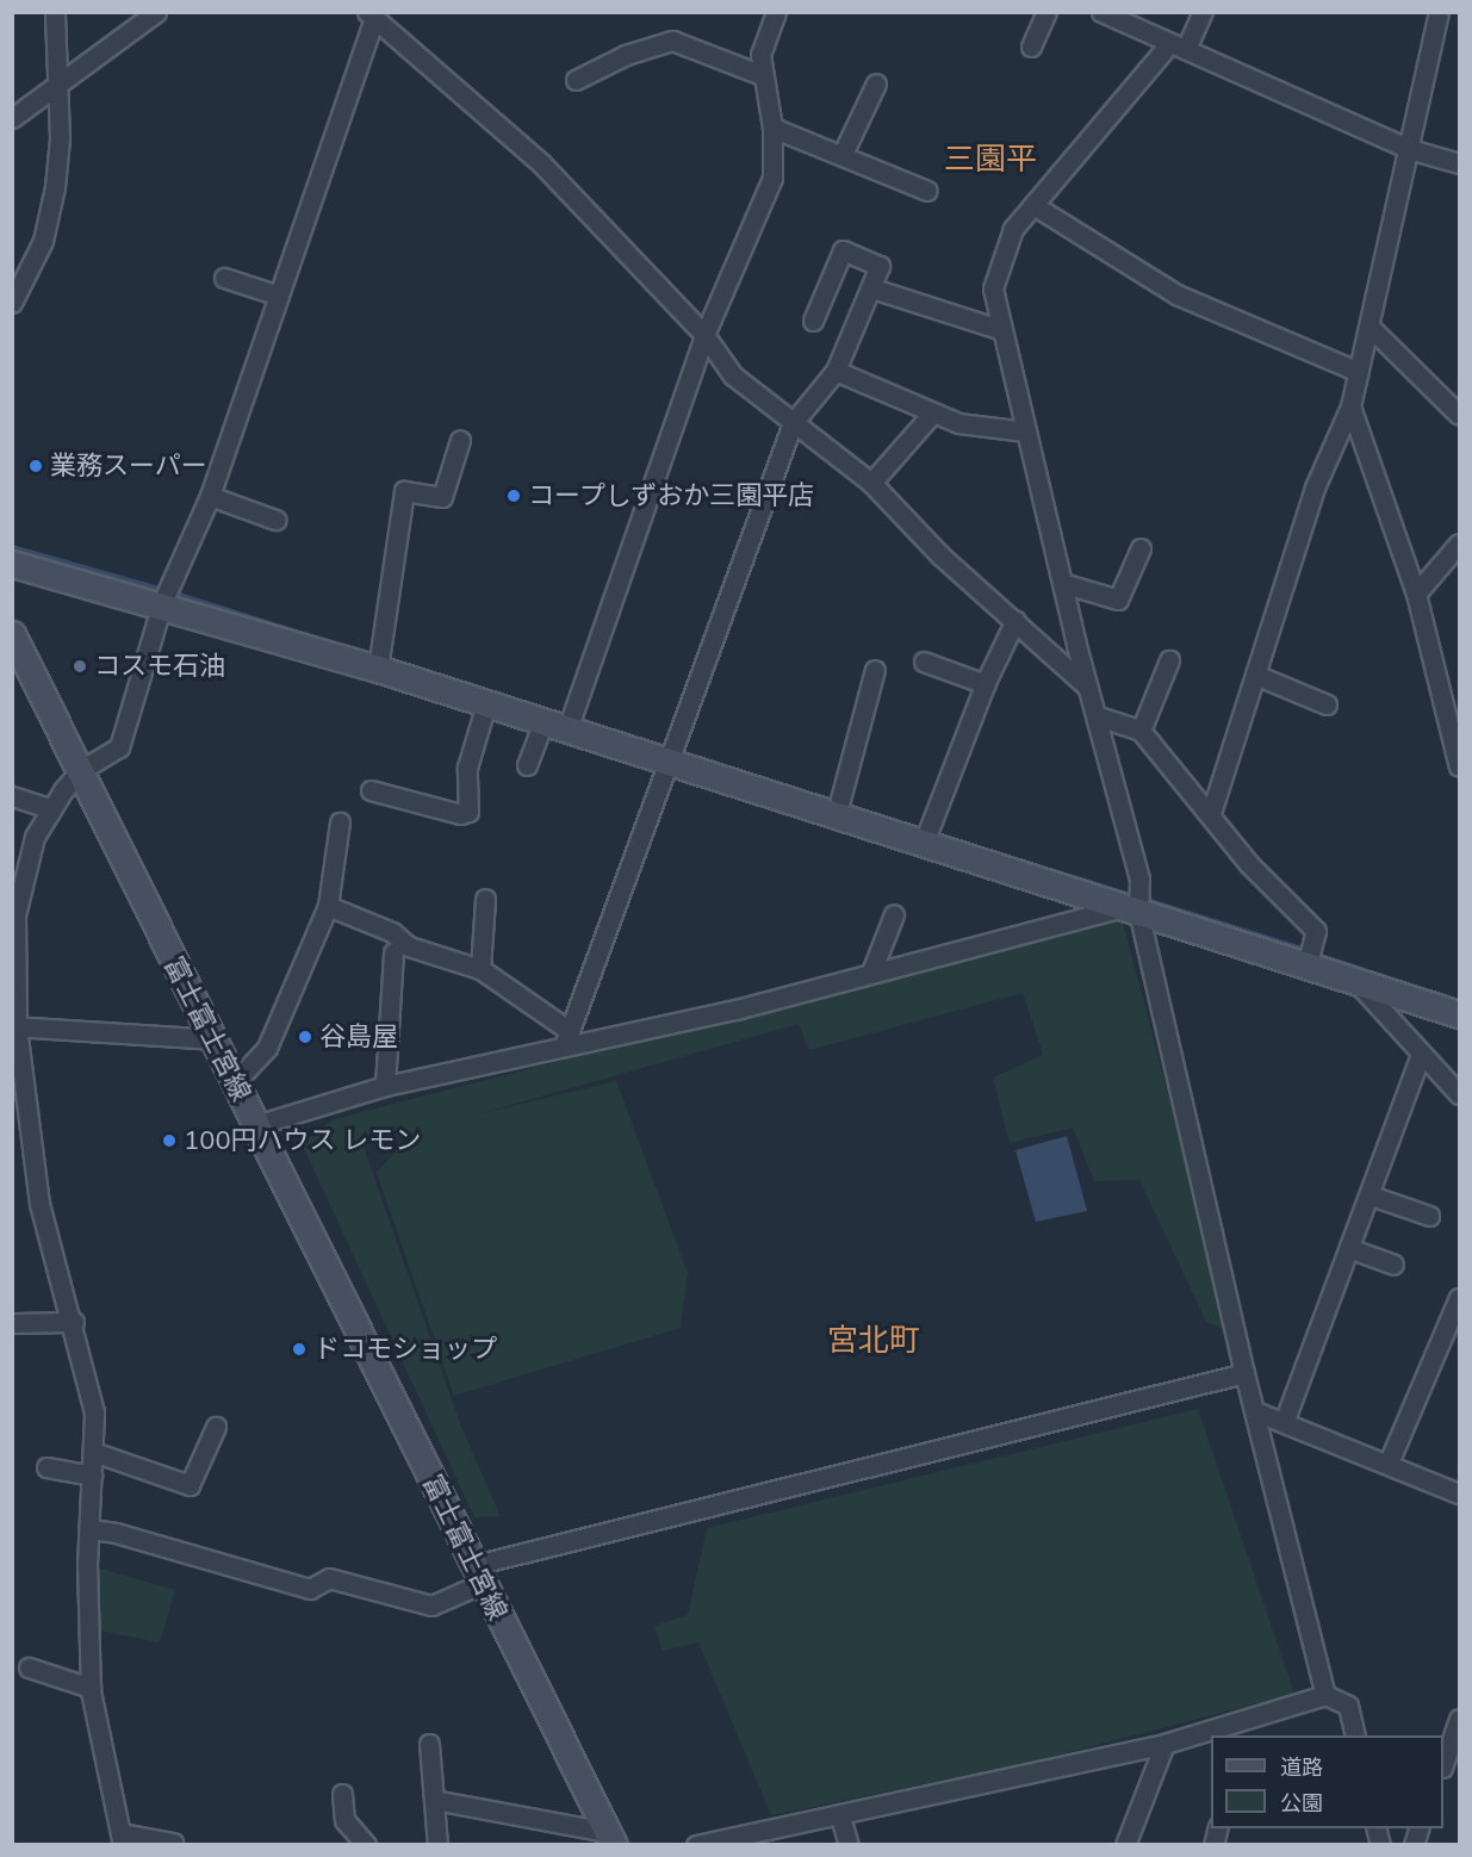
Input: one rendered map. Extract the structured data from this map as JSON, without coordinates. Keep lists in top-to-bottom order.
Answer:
{
  "streets": {
    "street": ["富士富士宮線"]
  },
  "districts": ["三園平", "宮北町"],
  "places": [
    "業務スーパー",
    "コープしずおか三園平店",
    "コスモ石油",
    "谷島屋",
    "100円ハウス レモン",
    "ドコモショップ"
  ],
  "legend": ["道路", "公園"]
}
